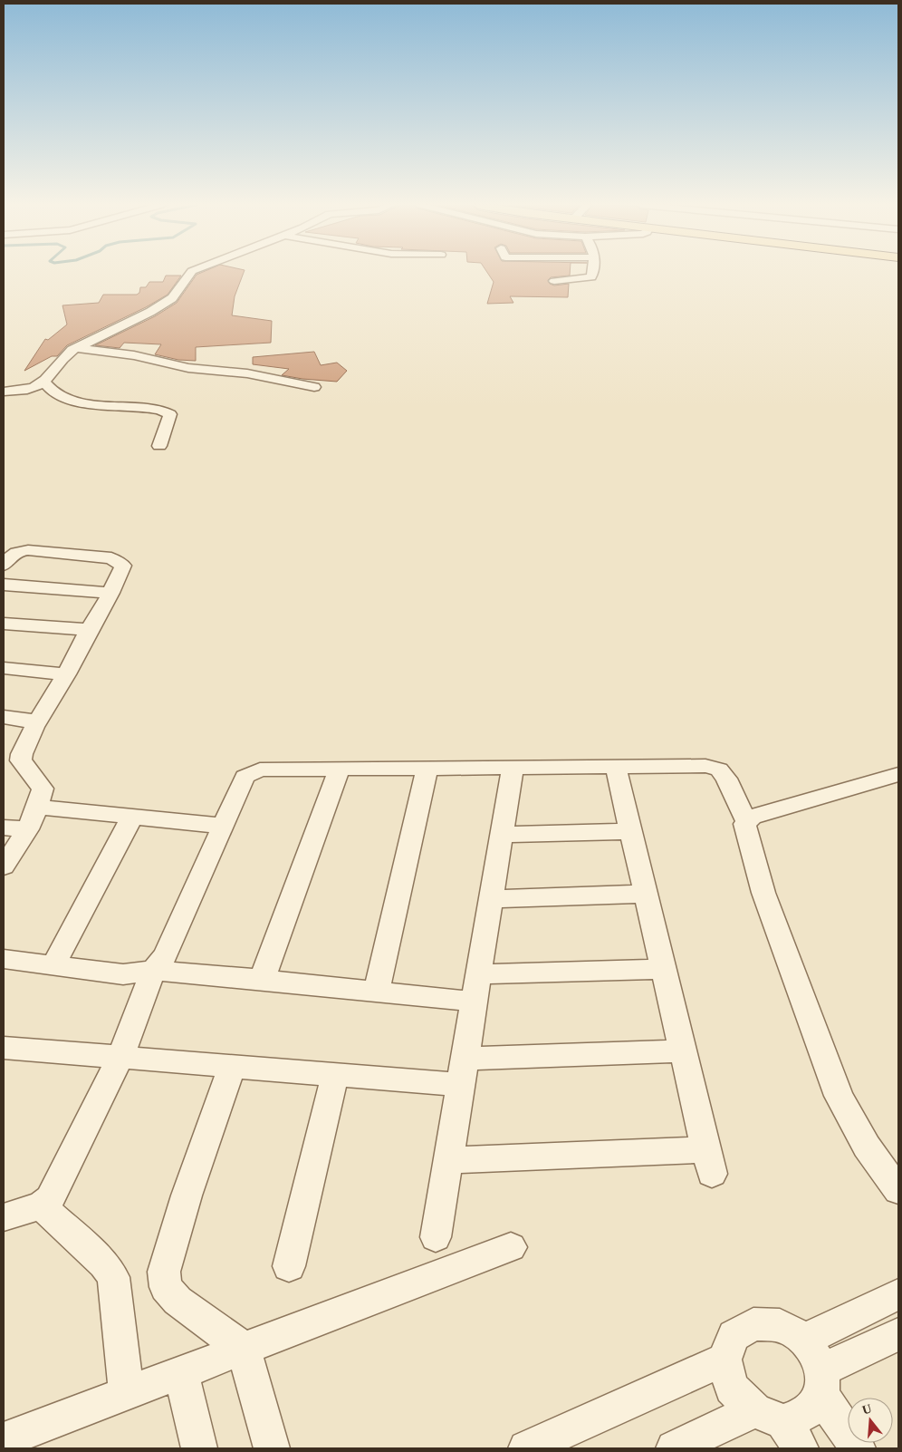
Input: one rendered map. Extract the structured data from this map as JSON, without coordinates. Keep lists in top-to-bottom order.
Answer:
{
  "north": "top"
}
